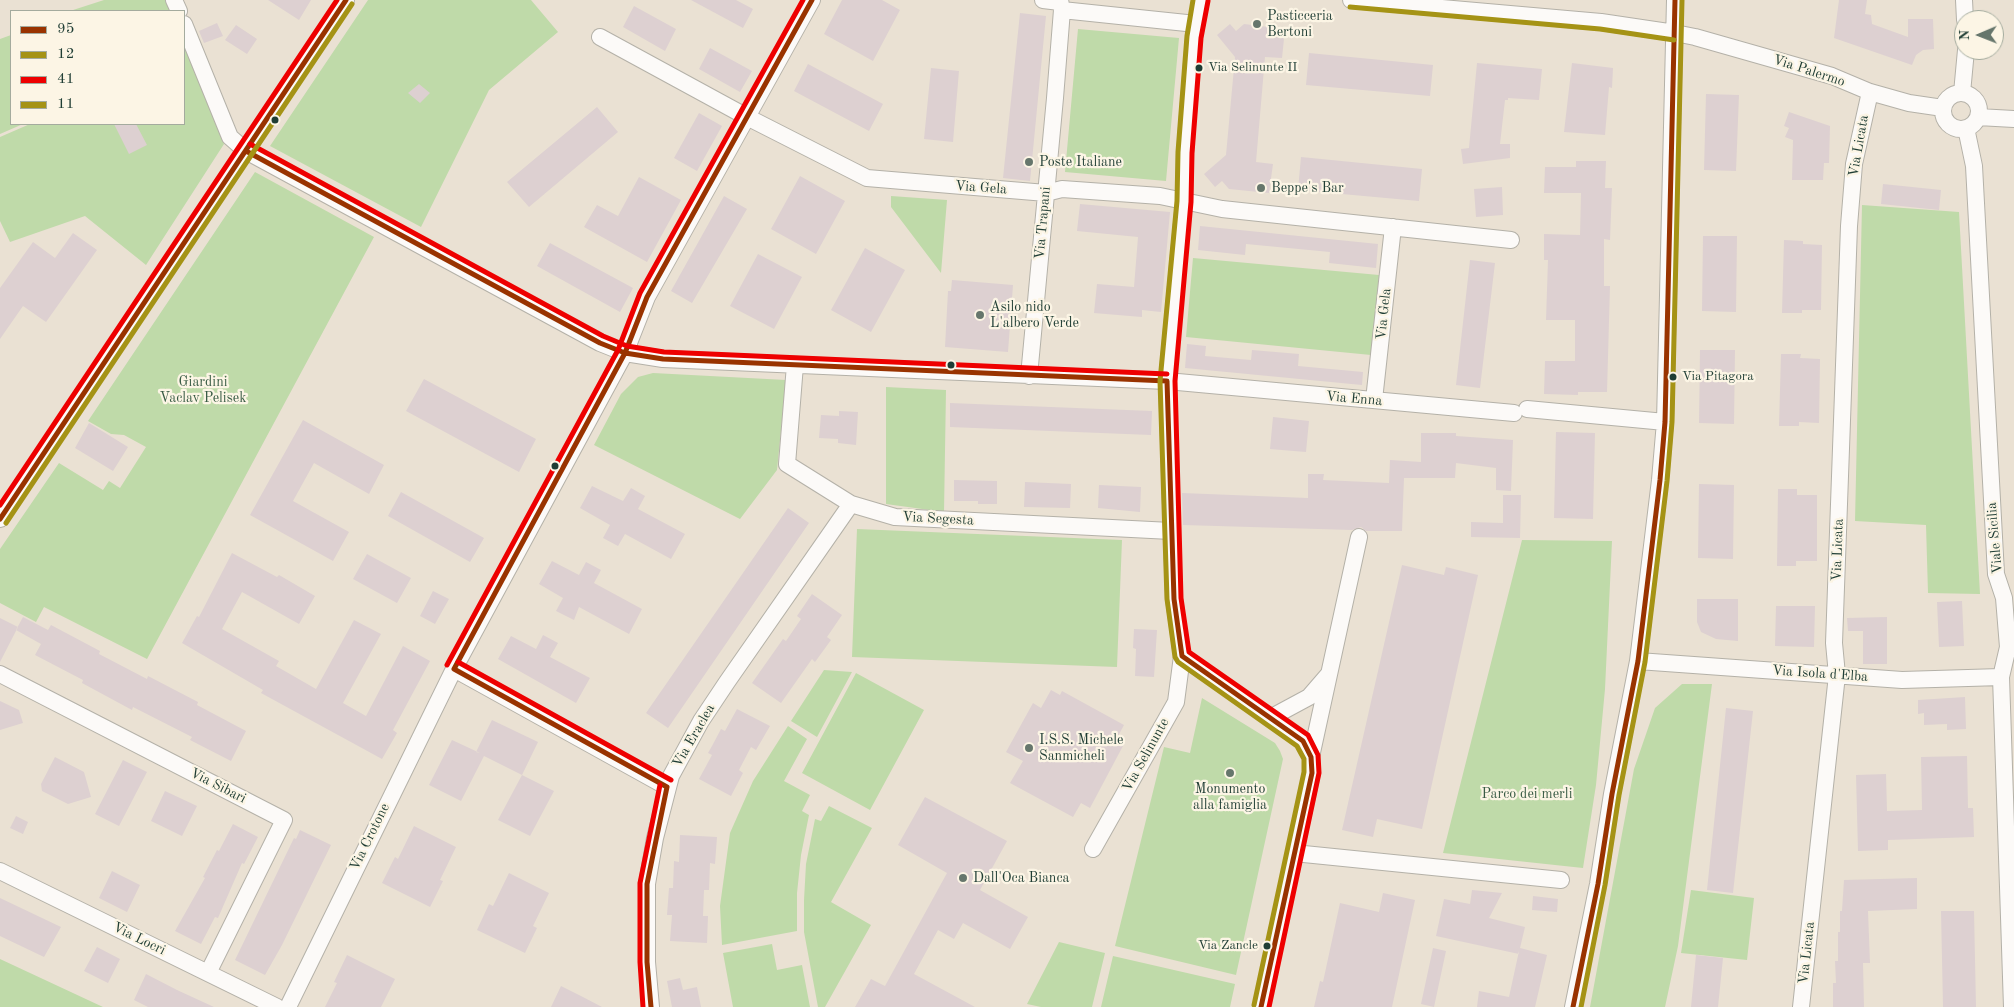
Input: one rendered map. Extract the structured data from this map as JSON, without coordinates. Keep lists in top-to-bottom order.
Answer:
{
  "streets": {
    "street": [
      "Via Palermo",
      "Via Licata",
      "Via Gela",
      "Via Trapani",
      "Via Enna",
      "Via Segesta",
      "Viale Sicilia",
      "Via Isola d'Elba",
      "Via Eraclea",
      "Via Selinunte",
      "Via Sibari",
      "Via Crotone",
      "Via Locri"
    ]
  },
  "crossings": [
    ["Via Palermo", "Via Licata"],
    ["Via Palermo", "Viale Sicilia"],
    ["Via Licata", "Via Isola d'Elba"],
    ["Via Gela", "Via Trapani"],
    ["Via Gela", "Via Enna"],
    ["Via Gela", "Via Selinunte"],
    ["Via Gela", "Via Crotone"],
    ["Via Trapani", "Via Enna"],
    ["Via Enna", "Via Segesta"],
    ["Via Enna", "Via Selinunte"],
    ["Via Enna", "Via Crotone"],
    ["Via Segesta", "Via Eraclea"],
    ["Via Segesta", "Via Selinunte"],
    ["Viale Sicilia", "Via Isola d'Elba"],
    ["Via Sibari", "Via Locri"]
  ],
  "parks": ["Giardini Vaclav Pelisek", "Parco dei merli"],
  "places": [
    "Pasticceria Bertoni",
    "Via Selinunte II",
    "Poste Italiane",
    "Beppe's Bar",
    "Asilo nido L'albero Verde",
    "Via Pitagora",
    "I.S.S. Michele Sanmicheli",
    "Monumento alla famiglia",
    "Dall'Oca Bianca",
    "Via Zancle"
  ],
  "lines": [
    "transit line 95",
    "transit line 12",
    "transit line 41",
    "transit line 11"
  ],
  "legend": [
    "95",
    "12",
    "41",
    "11"
  ],
  "north": "left"
}
